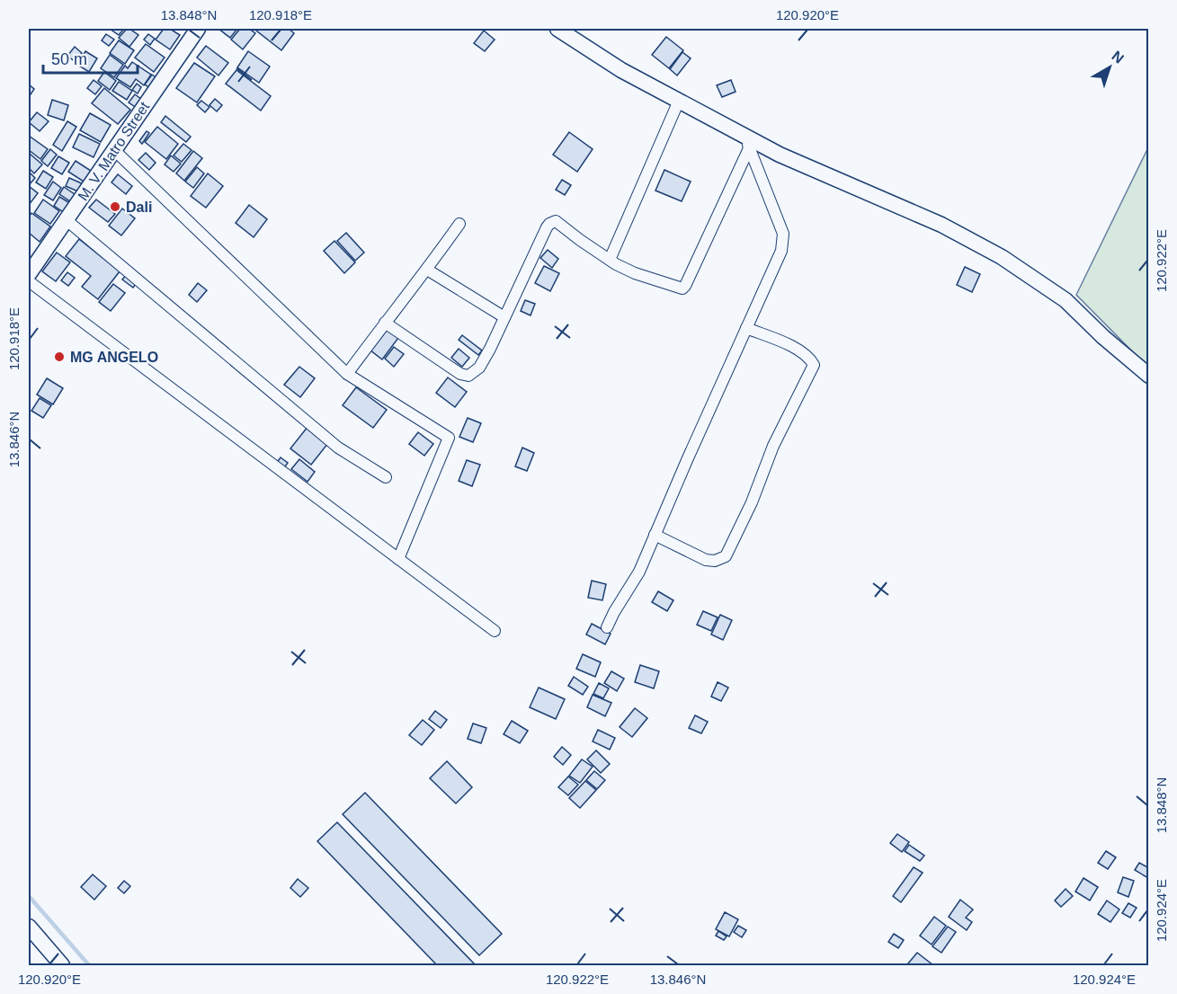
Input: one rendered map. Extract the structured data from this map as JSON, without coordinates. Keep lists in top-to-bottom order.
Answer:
{
  "streets": {
    "street": ["M. V. Matro Street"]
  },
  "places": ["Dali", "MG ANGELO"],
  "scale_bar": "50 m",
  "north": "top right",
  "coordinates": [
    "13.848°N",
    "120.918°E",
    "120.920°E",
    "120.922°E",
    "13.846°N",
    "120.924°E"
  ]
}
